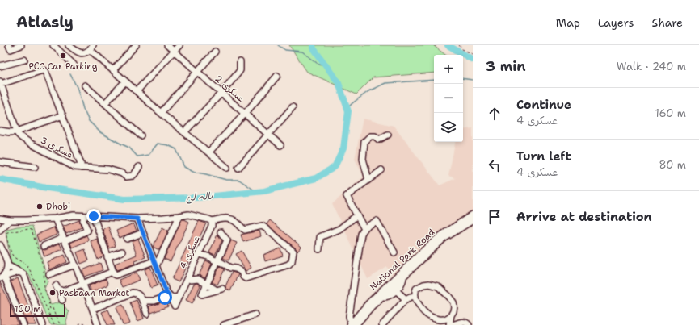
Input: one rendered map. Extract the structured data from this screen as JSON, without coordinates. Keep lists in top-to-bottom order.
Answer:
{
  "streets": {
    "street": [
      "عسکری 2",
      "عسکری 3",
      "عسکری 4",
      "National Park Road"
    ]
  },
  "water": ["نالہ لئ"],
  "places": ["PCC Car Parking", "Dhobi", "Pasbaan Market"],
  "scale_bar": "100 m",
  "page": {
    "header": "Atlasly",
    "nav": ["Map", "Layers", "Share"],
    "heading": ["3 min", "Walk · 240 m"],
    "map_buttons": ["+", "−"],
    "list": [
      ["Continue", "عسکری 4", "160 m"],
      ["Turn left", "عسکری 4", "80 m"],
      "Arrive at destination"
    ],
    "scale": "100 m"
  }
}
